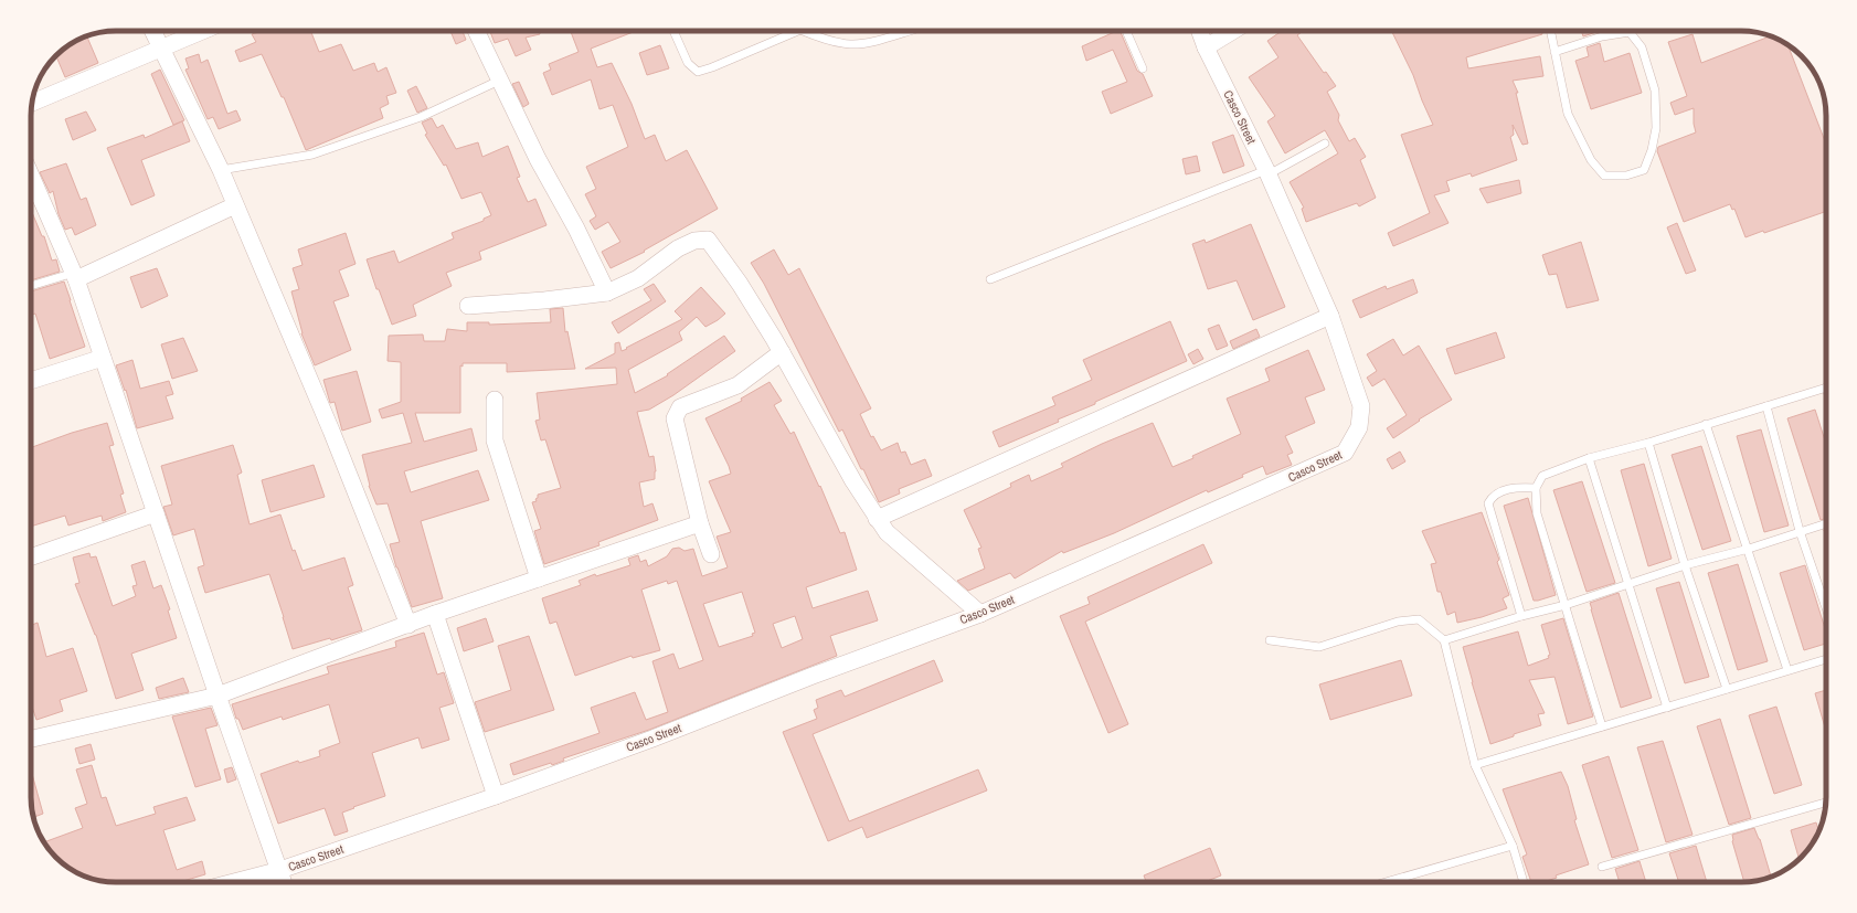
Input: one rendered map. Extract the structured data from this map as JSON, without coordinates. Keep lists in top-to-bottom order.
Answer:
{
  "streets": {
    "street": ["Casco Street"]
  }
}
